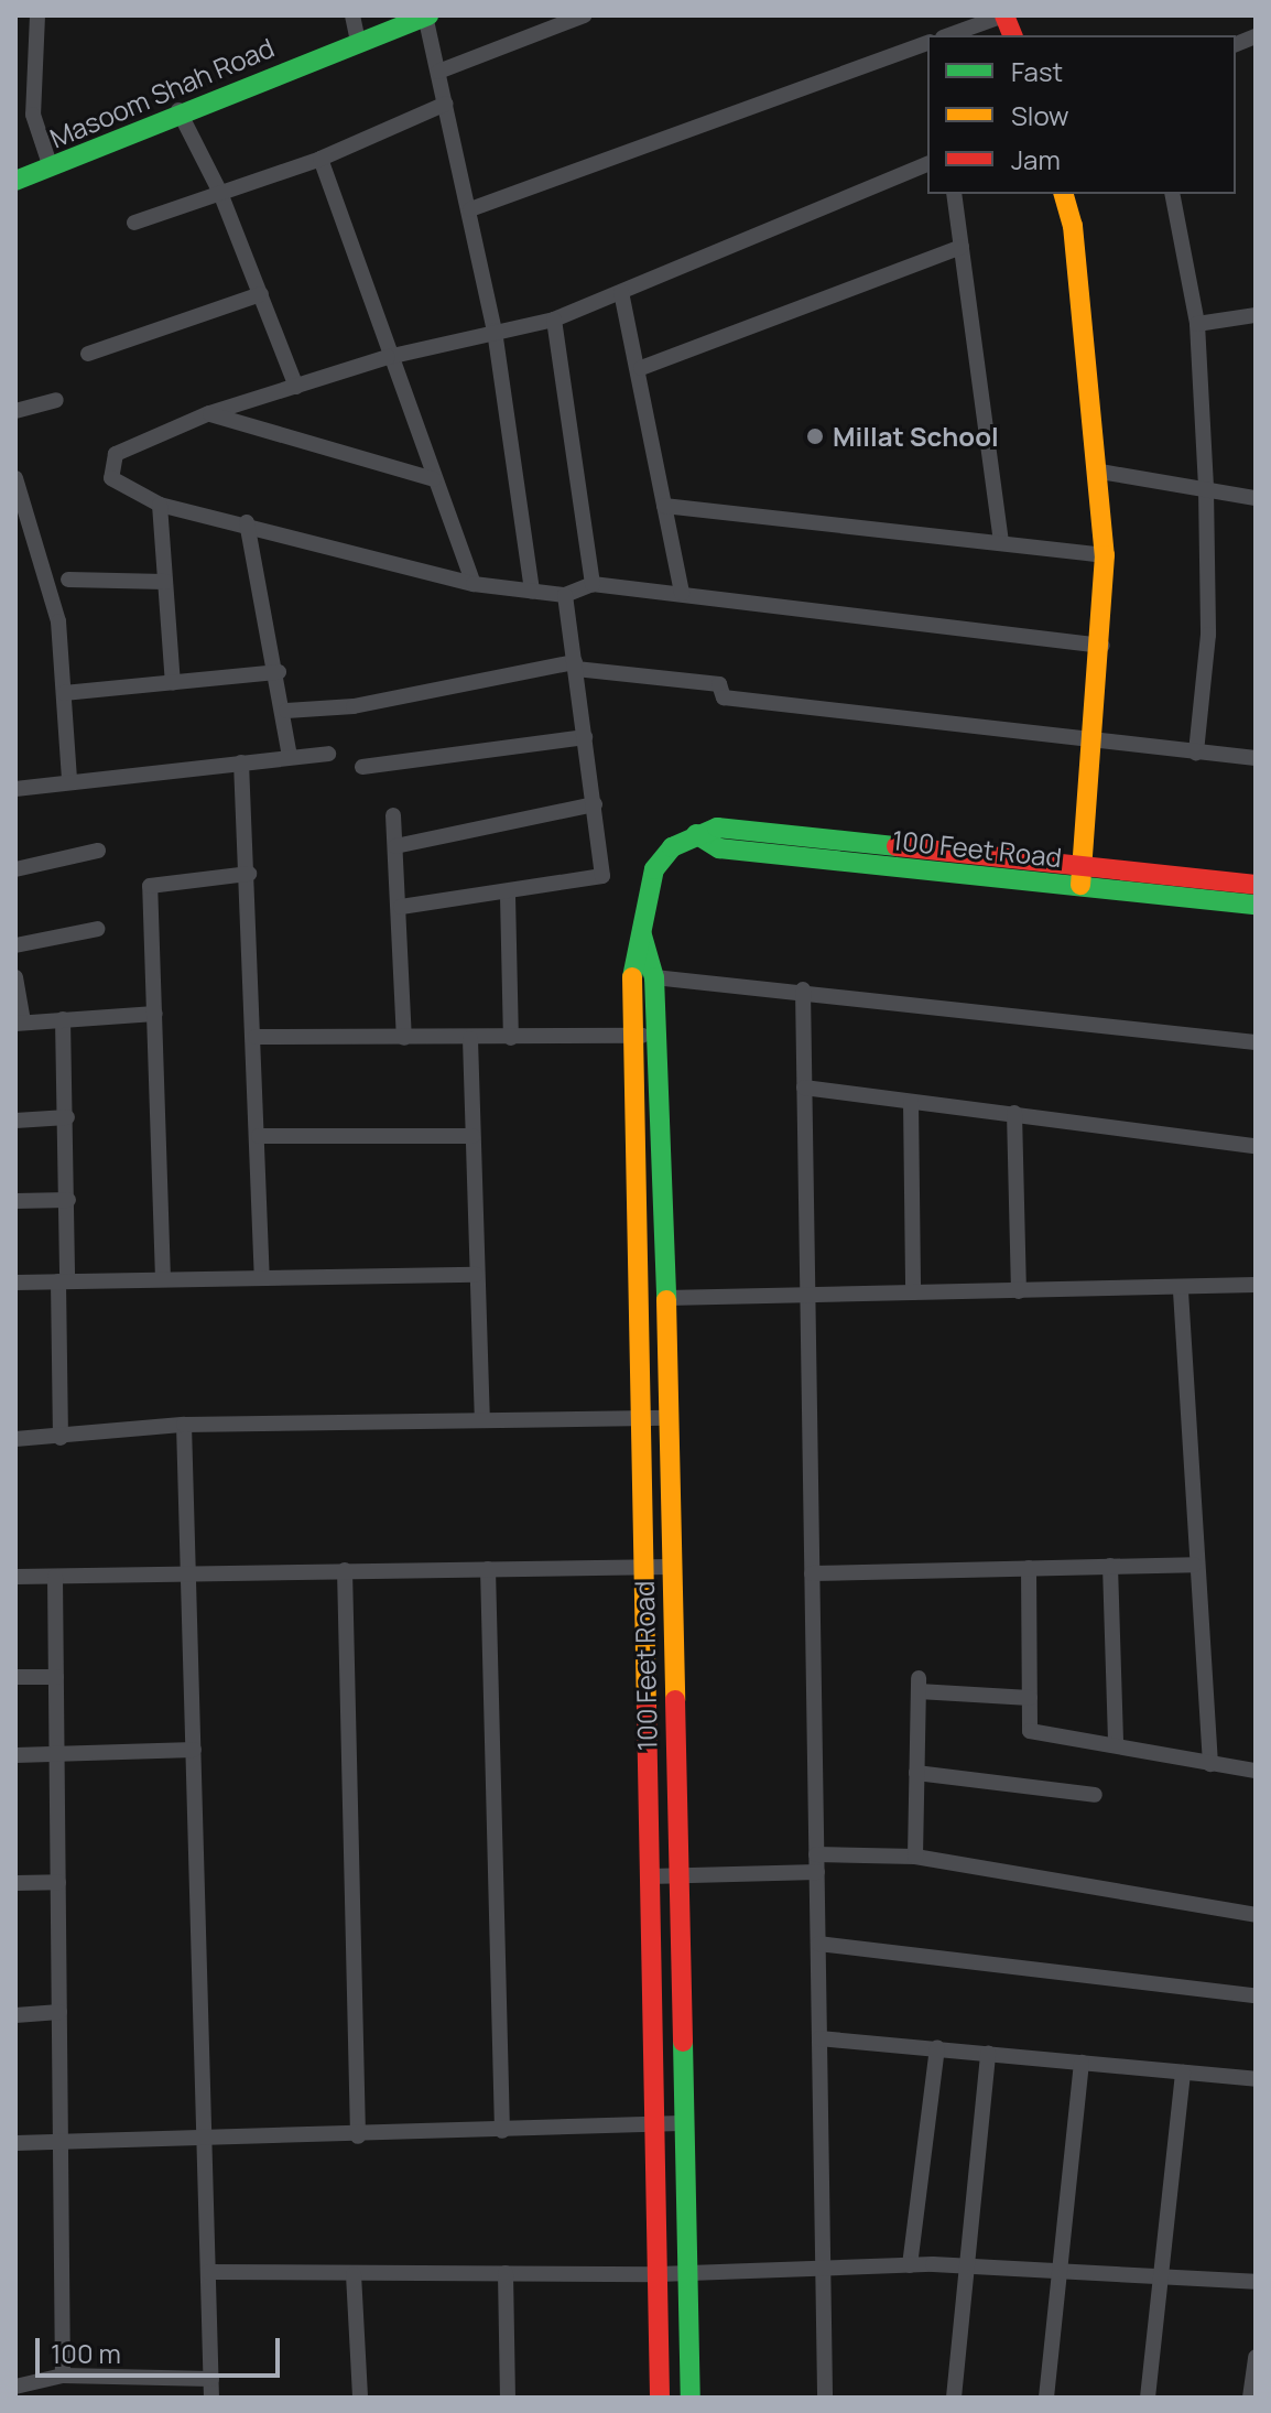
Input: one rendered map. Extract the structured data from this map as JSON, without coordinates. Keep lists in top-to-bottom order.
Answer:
{
  "streets": {
    "main road": ["Masoom Shah Road", "100 Feet Road"]
  },
  "places": ["Millat School"],
  "legend": ["Fast", "Slow", "Jam"],
  "scale_bar": "100 m"
}
